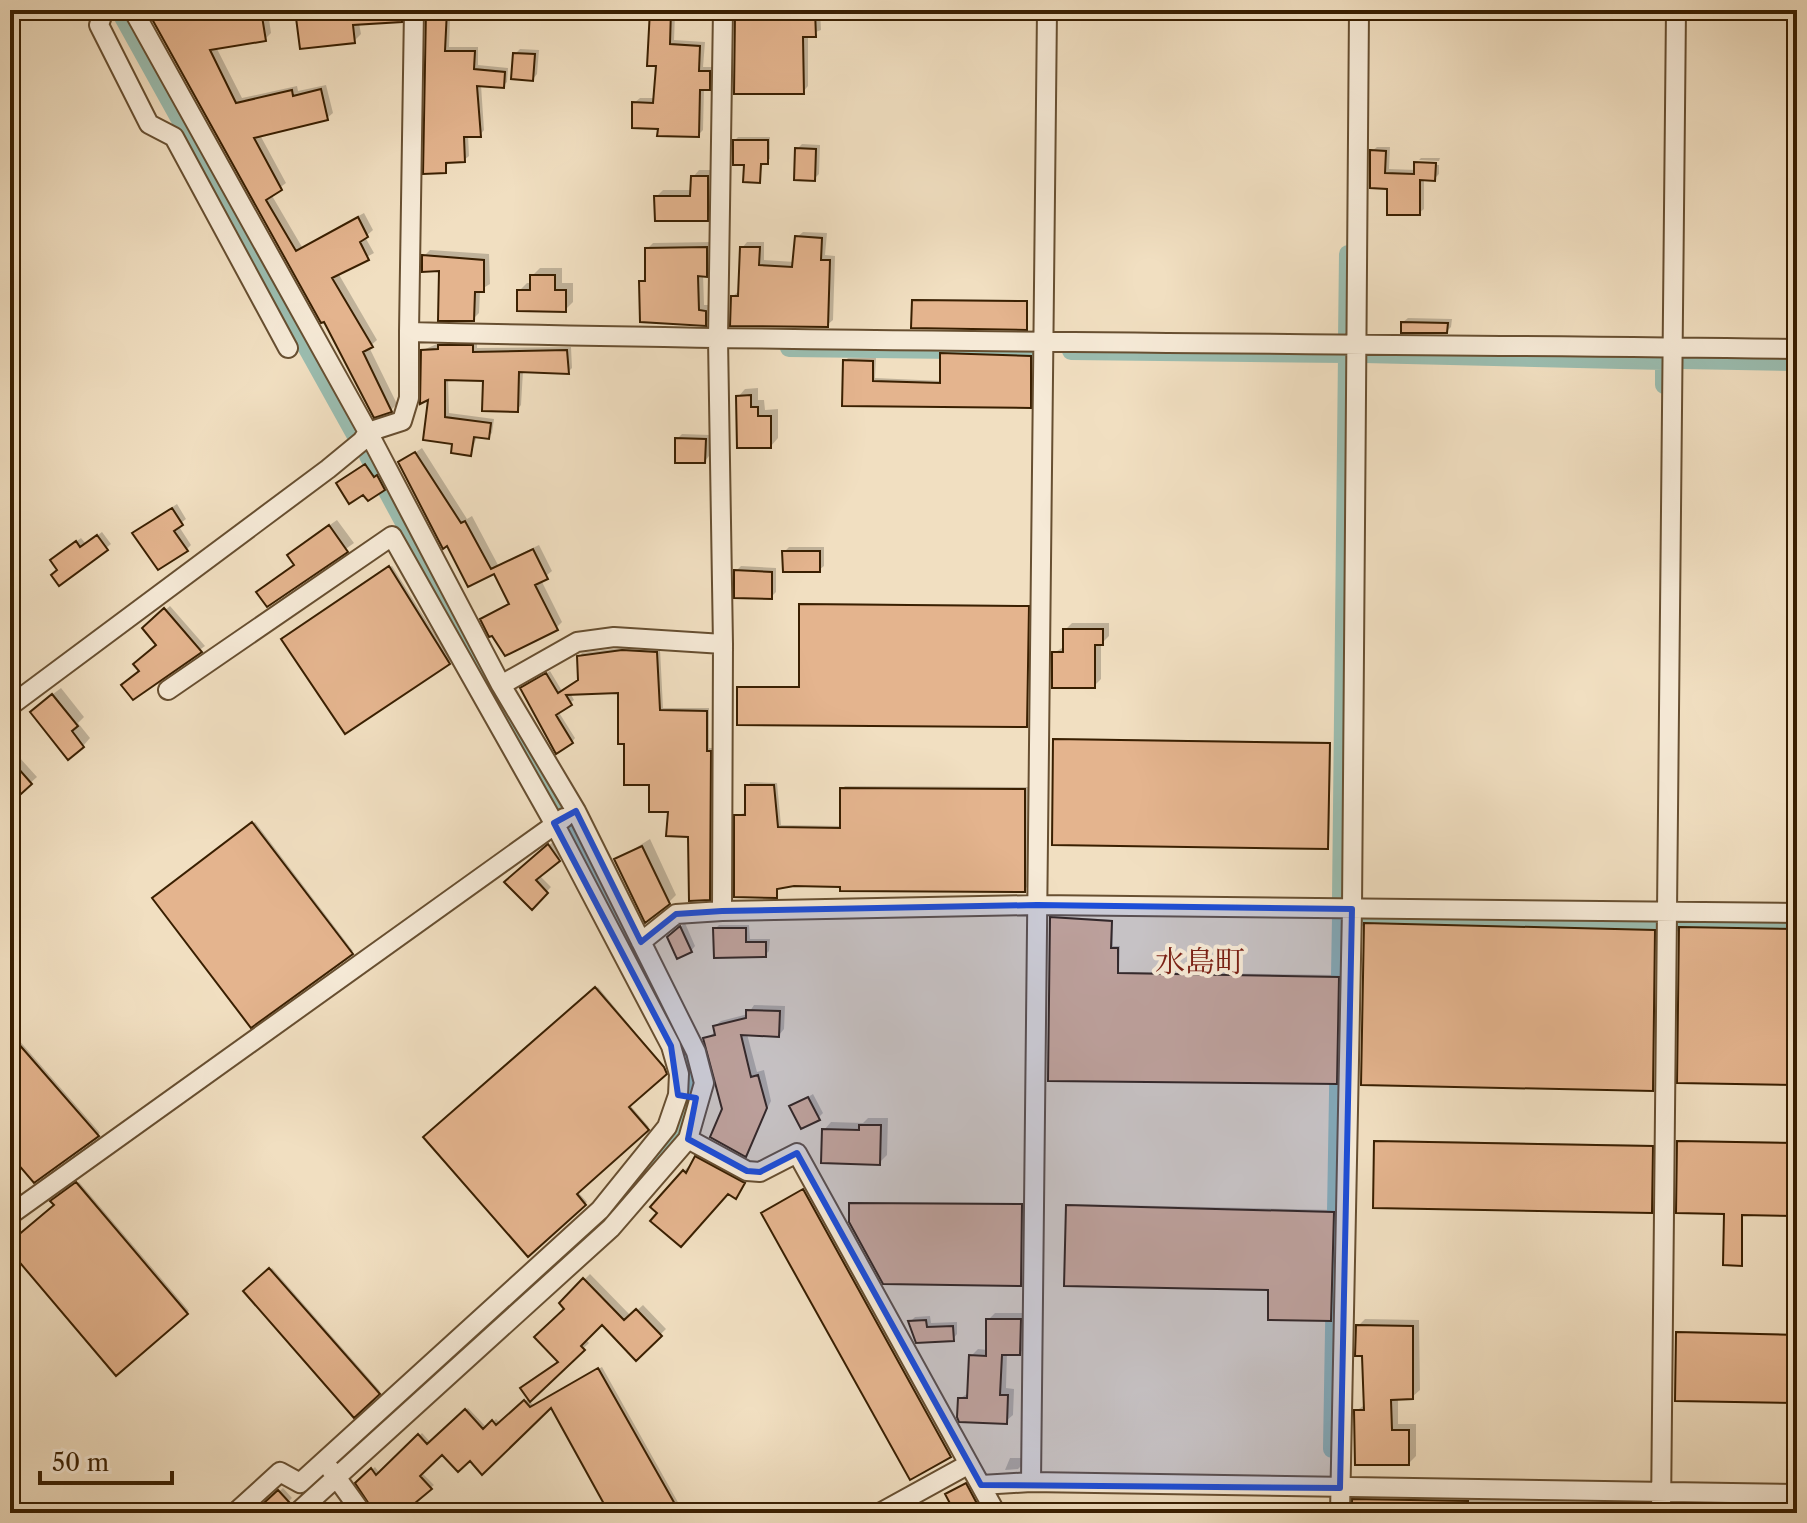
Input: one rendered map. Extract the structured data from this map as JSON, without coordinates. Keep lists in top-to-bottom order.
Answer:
{
  "districts": ["水島町"],
  "scale_bar": "50 m"
}
